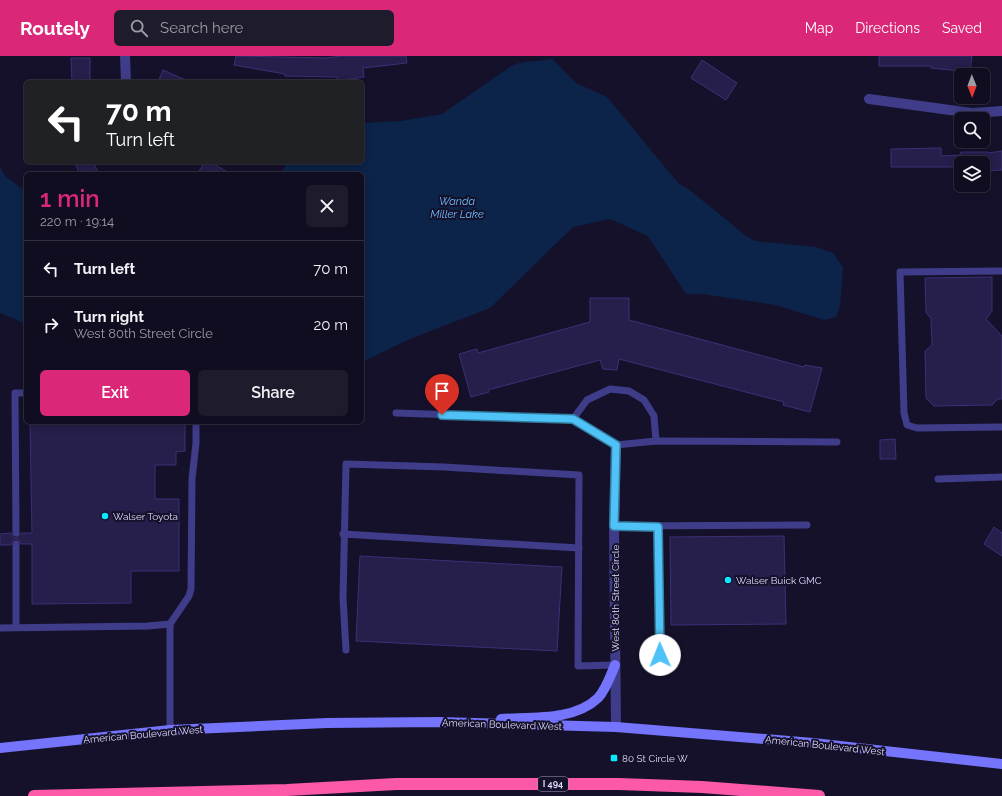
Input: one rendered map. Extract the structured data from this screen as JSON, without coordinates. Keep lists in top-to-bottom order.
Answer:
{
  "streets": {
    "highway": ["I 494"],
    "street": ["West 80th Street Circle", "American Boulevard West"]
  },
  "crossings": [
    ["West 80th Street Circle", "American Boulevard West"]
  ],
  "water": ["Wanda Miller Lake"],
  "places": {
    "other": ["Walser Toyota", "Walser Buick GMC"],
    "transit": ["80 St Circle W"]
  },
  "north": "bottom",
  "page": {
    "header": "Routely",
    "search": "Search here",
    "nav": ["Map", "Directions", "Saved"],
    "turn": ["70 m", "Turn left"],
    "heading": ["1 min", "220 m · 19:14"],
    "list": [
      {
        "name": "Turn left",
        "value": "70 m"
      },
      {
        "name": "Turn right",
        "note": "West 80th Street Circle",
        "value": "20 m"
      }
    ],
    "buttons": ["Exit", "Share"]
  }
}
